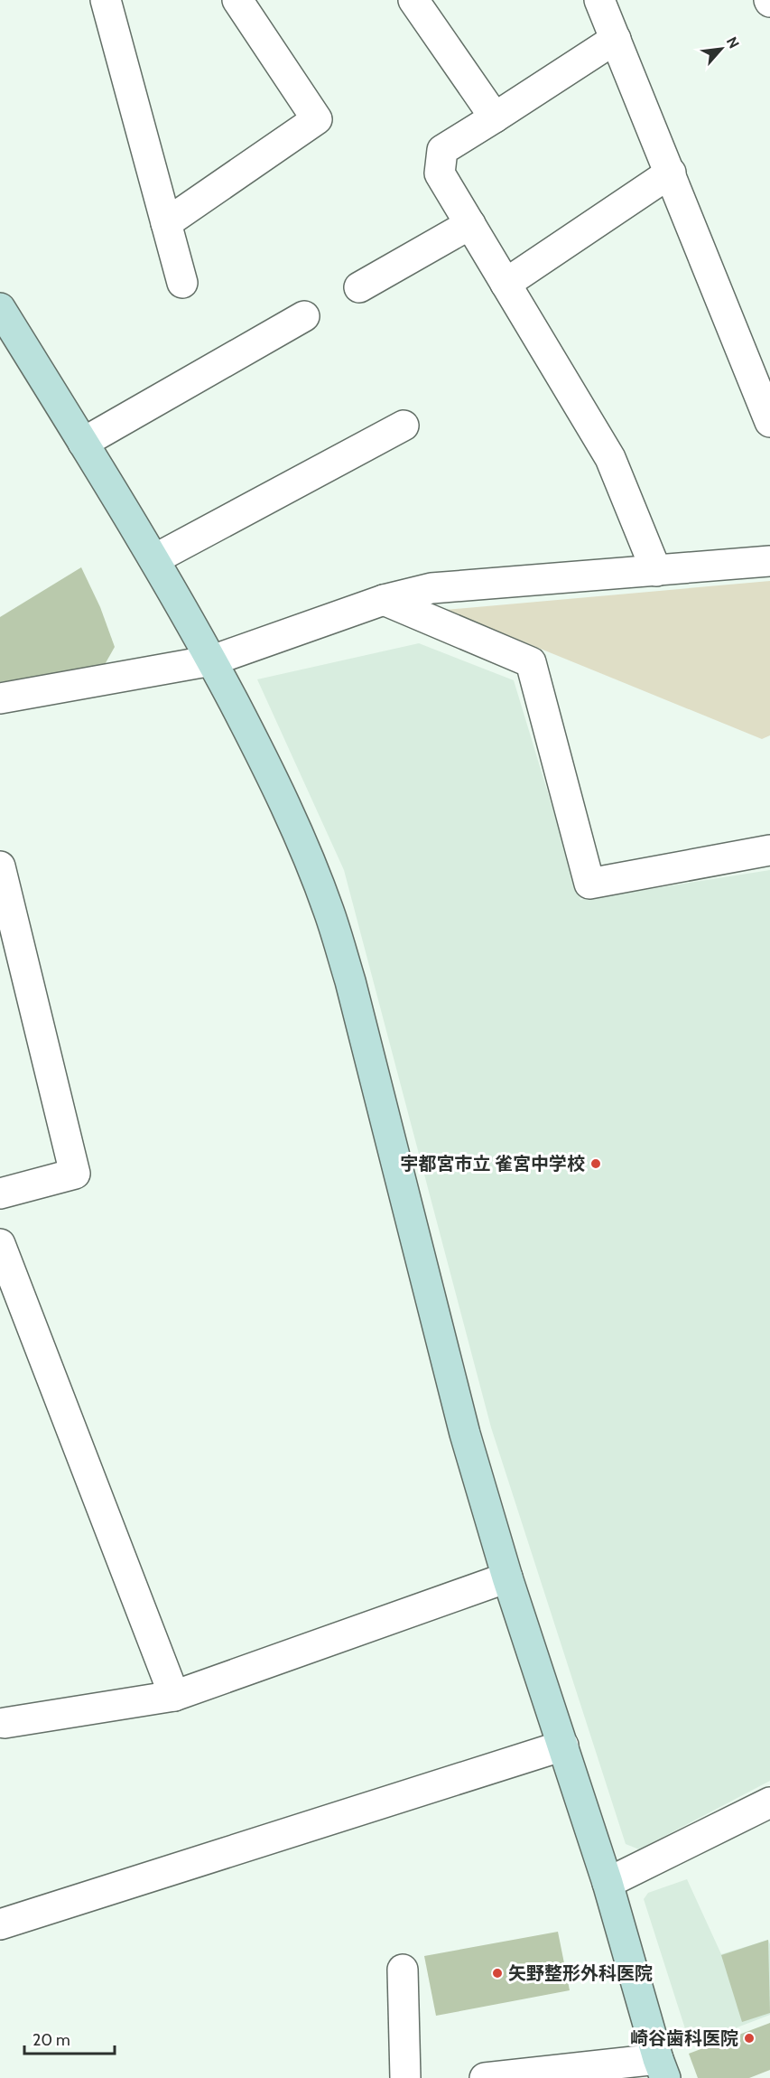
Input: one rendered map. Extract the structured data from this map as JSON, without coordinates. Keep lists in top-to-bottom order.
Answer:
{
  "places": ["宇都宮市立 雀宮中学校", "矢野整形外科医院", "崎谷歯科医院"],
  "scale_bar": "20 m",
  "north": "top right"
}
